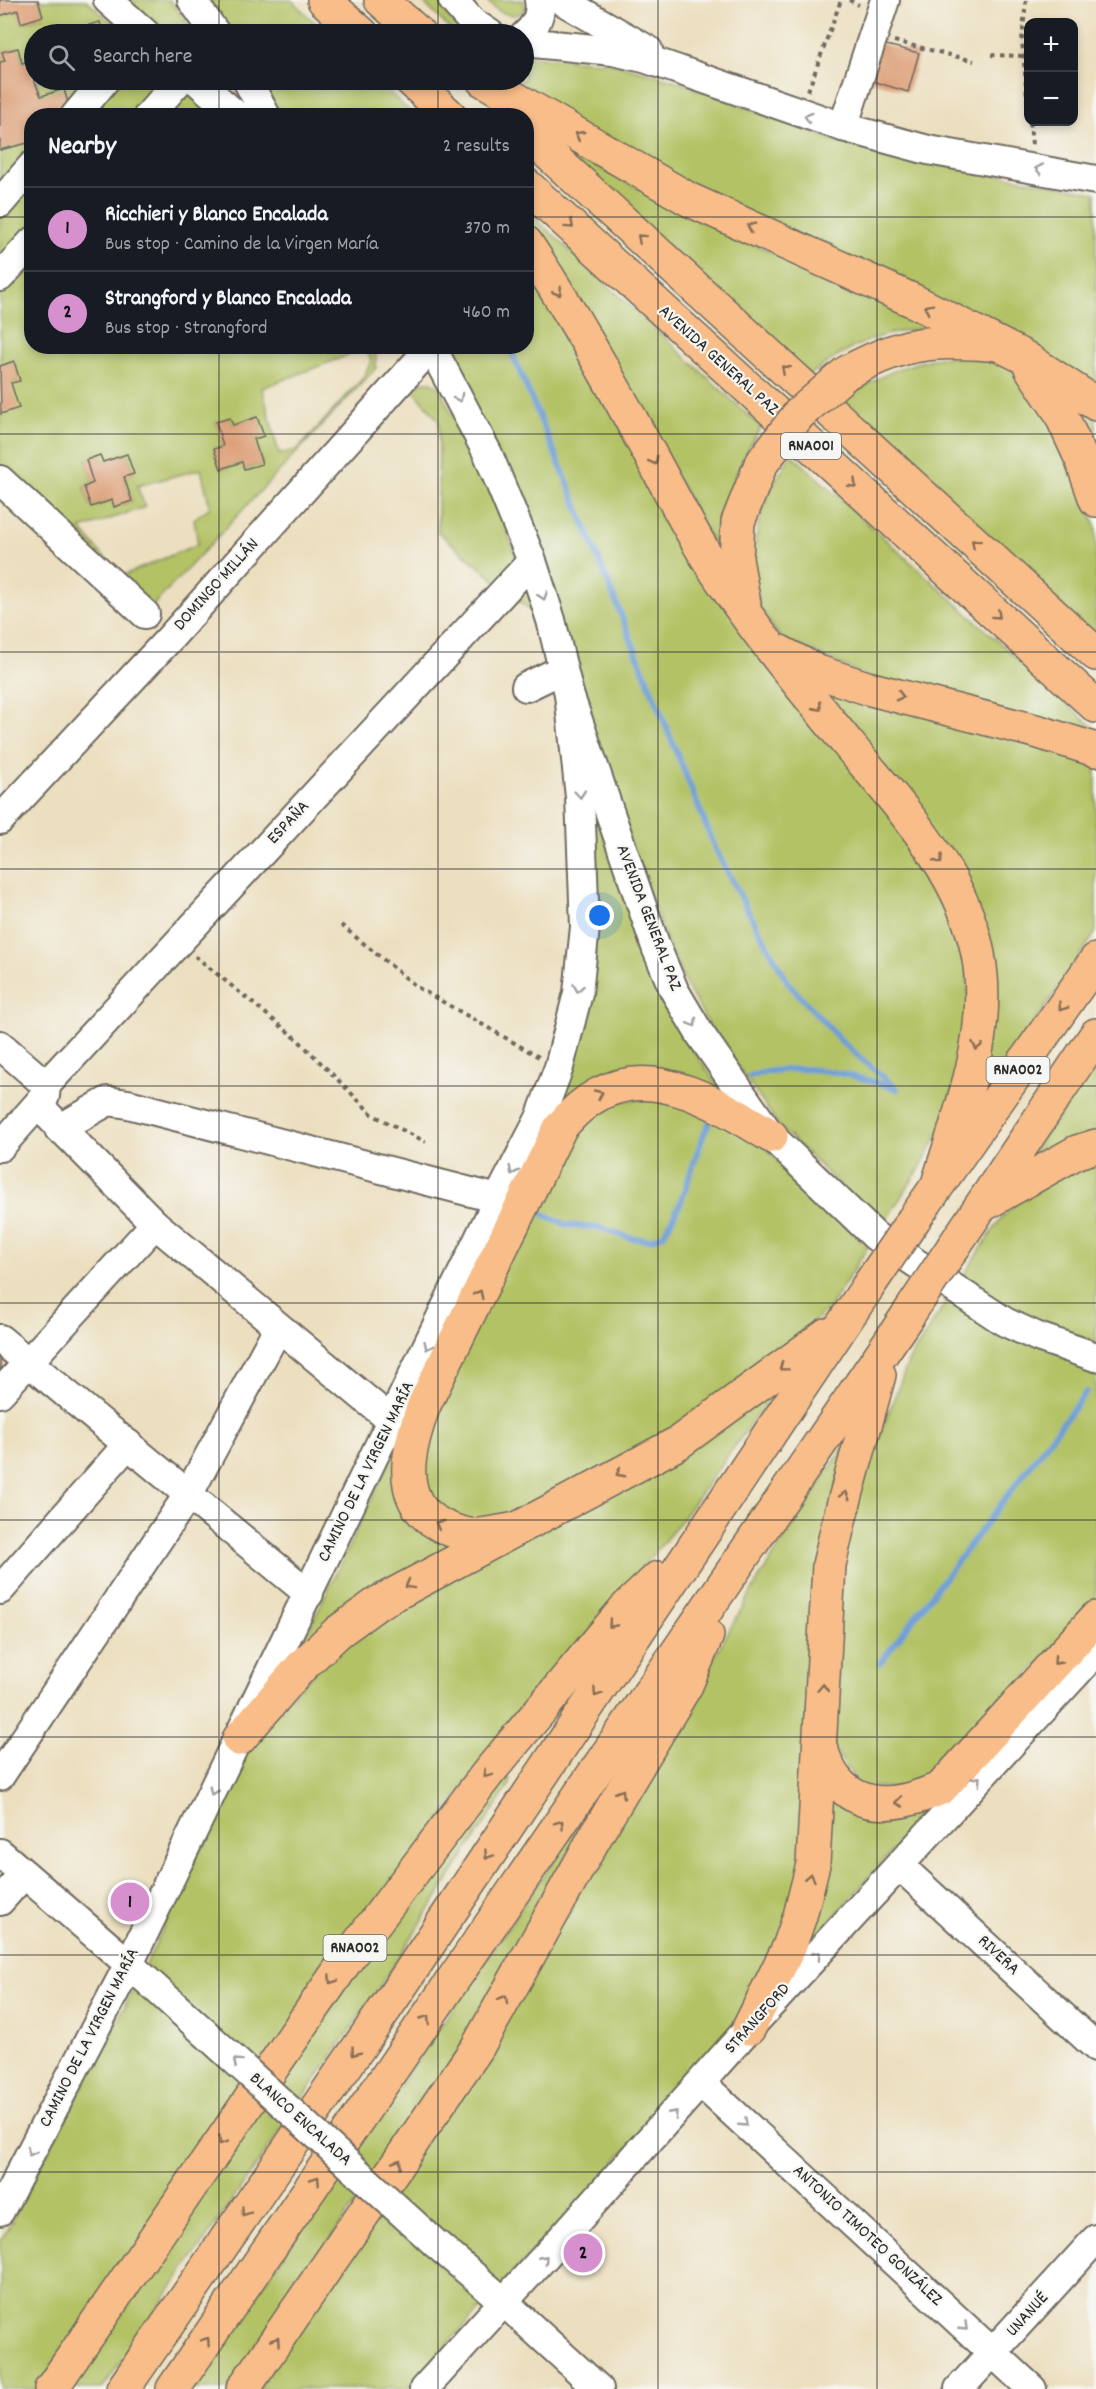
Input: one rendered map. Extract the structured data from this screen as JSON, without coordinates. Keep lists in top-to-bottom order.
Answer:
{
  "streets": {
    "highway": ["AVENIDA GENERAL PAZ", "RNA001", "RNA002"],
    "street": [
      "DOMINGO MILLÁN",
      "ESPAÑA",
      "CAMINO DE LA VIRGEN MARÍA",
      "RIVERA",
      "STRANGFORD",
      "BLANCO ENCALADA",
      "ANTONIO TIMOTEO GONZÁLEZ",
      "UNANUÉ"
    ]
  },
  "crossings": [
    ["AVENIDA GENERAL PAZ", "ESPAÑA"],
    ["AVENIDA GENERAL PAZ", "CAMINO DE LA VIRGEN MARÍA"],
    ["CAMINO DE LA VIRGEN MARÍA", "BLANCO ENCALADA"],
    ["RIVERA", "STRANGFORD"],
    ["STRANGFORD", "BLANCO ENCALADA"],
    ["STRANGFORD", "ANTONIO TIMOTEO GONZÁLEZ"],
    ["ANTONIO TIMOTEO GONZÁLEZ", "UNANUÉ"]
  ],
  "one_way": [
    "CAMINO DE LA VIRGEN MARÍA",
    "STRANGFORD",
    "BLANCO ENCALADA",
    "ANTONIO TIMOTEO GONZÁLEZ"
  ],
  "page": {
    "map_buttons": ["+", "−"],
    "search": "Search here",
    "heading": ["Nearby", "2 results"],
    "list": [
      {
        "mark": "1",
        "name": "Ricchieri y Blanco Encalada",
        "note": "Bus stop · Camino de la Virgen María",
        "value": "370 m"
      },
      {
        "mark": "2",
        "name": "Strangford y Blanco Encalada",
        "note": "Bus stop · Strangford",
        "value": "460 m"
      }
    ],
    "pins": ["1", "2"]
  }
}
